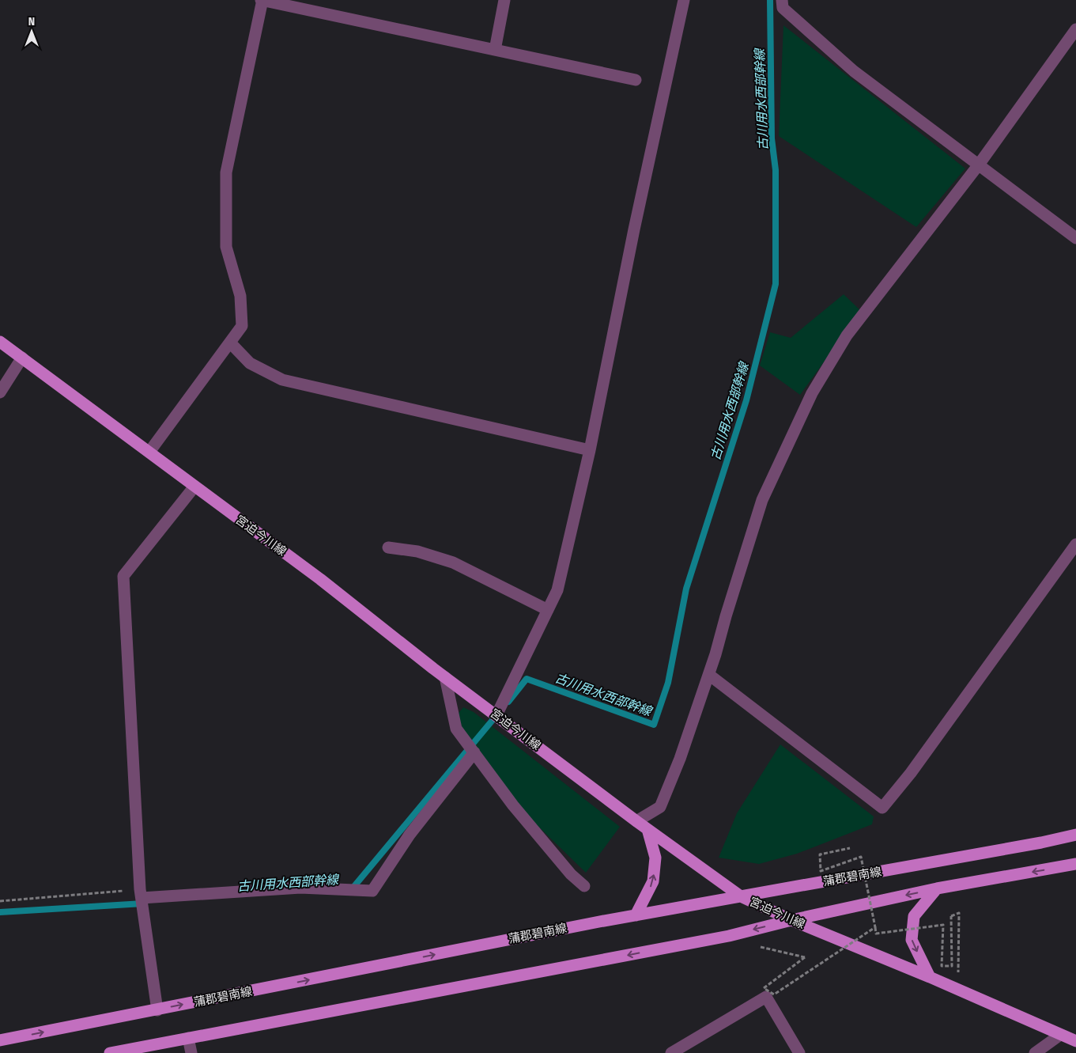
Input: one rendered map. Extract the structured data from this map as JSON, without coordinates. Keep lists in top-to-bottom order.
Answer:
{
  "streets": {
    "main road": ["宮迫今川線", "蒲郡碧南線"]
  },
  "crossings": [
    ["宮迫今川線", "蒲郡碧南線"]
  ],
  "water": ["古川用水西部幹線"],
  "north": "top"
}
